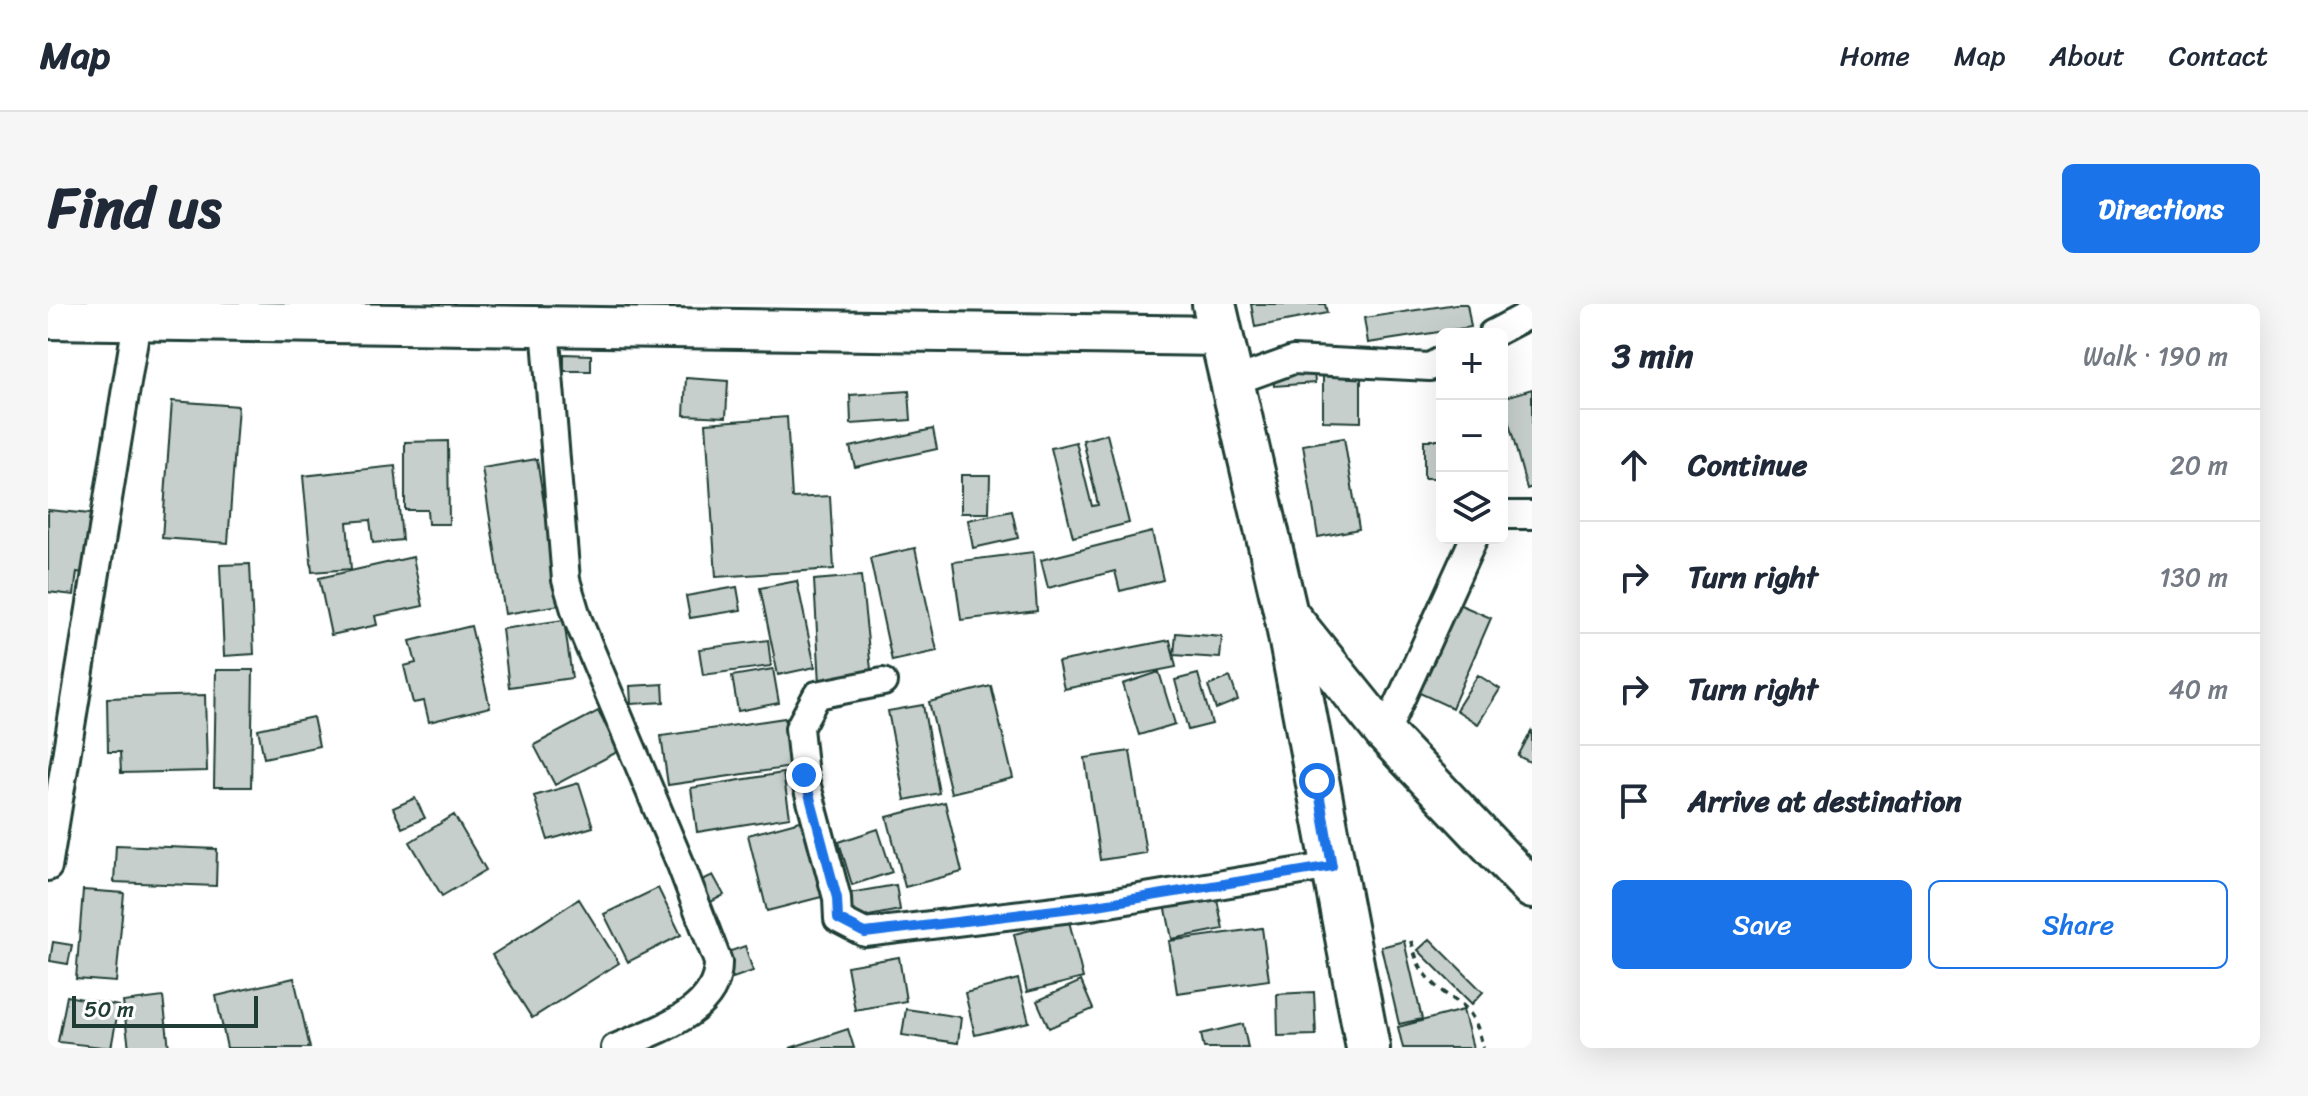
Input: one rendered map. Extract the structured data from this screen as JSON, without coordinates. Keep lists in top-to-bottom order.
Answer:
{
  "scale_bar": "50 m",
  "page": {
    "header": "Map",
    "nav": [
      "Home",
      "Map",
      "About",
      "Contact"
    ],
    "title": "Find us",
    "buttons": [
      "Directions",
      ["Save", "Share"]
    ],
    "heading": ["3 min", "Walk · 190 m"],
    "map_buttons": ["+", "−"],
    "list": [
      ["Continue", "20 m"],
      ["Turn right", "130 m"],
      ["Turn right", "40 m"],
      "Arrive at destination"
    ],
    "scale": "50 m"
  }
}
